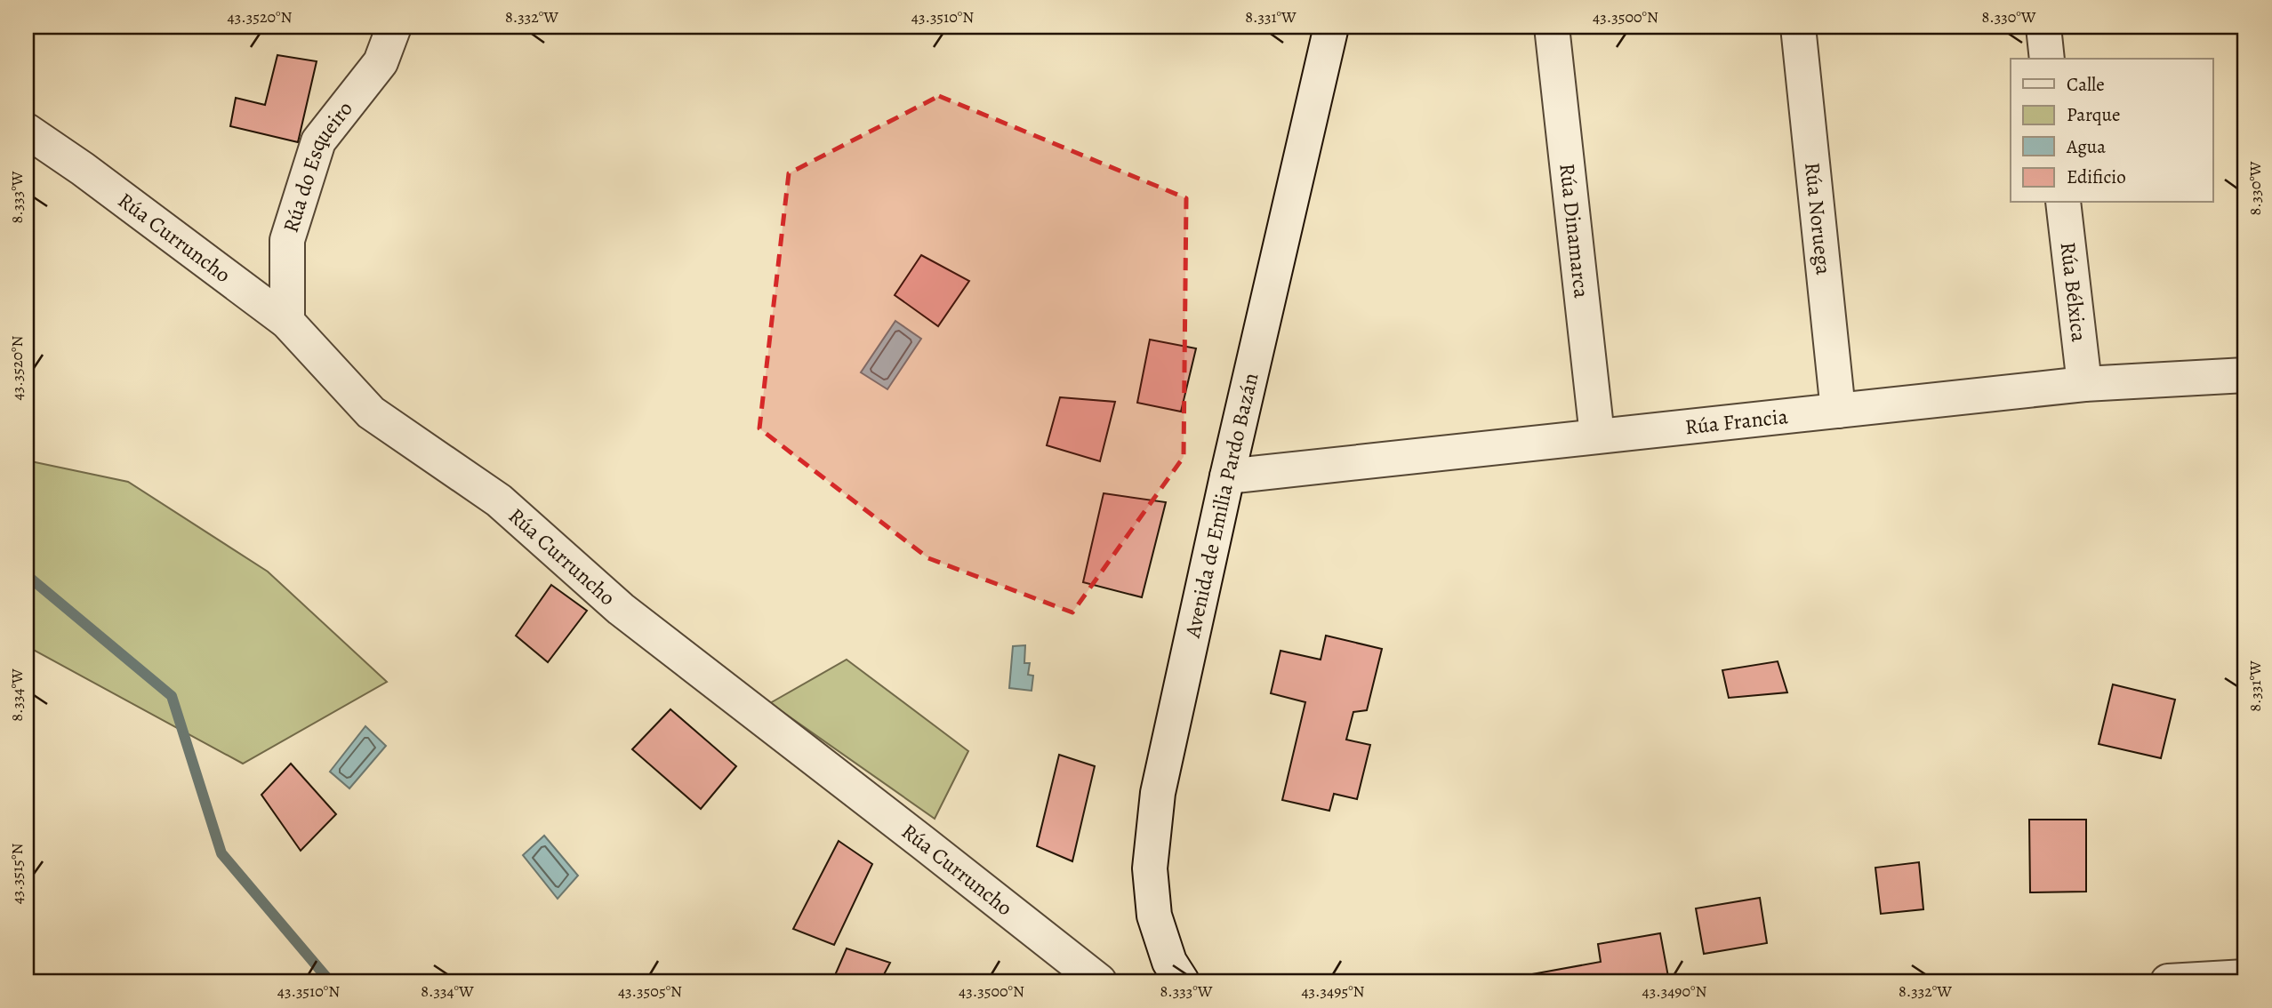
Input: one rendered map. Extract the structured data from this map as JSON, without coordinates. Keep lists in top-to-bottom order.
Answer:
{
  "streets": {
    "street": [
      "Rúa do Esqueiro",
      "Rúa Noruega",
      "Rúa Dinamarca",
      "Rúa Curruncho",
      "Rúa Bélxica",
      "Rúa Francia",
      "Avenida de Emilia Pardo Bazán"
    ]
  },
  "crossings": [
    ["Rúa do Esqueiro", "Rúa Curruncho"],
    ["Rúa Noruega", "Rúa Francia"],
    ["Rúa Dinamarca", "Rúa Francia"],
    ["Rúa Bélxica", "Rúa Francia"],
    ["Rúa Francia", "Avenida de Emilia Pardo Bazán"]
  ],
  "legend": [
    "Calle",
    "Parque",
    "Agua",
    "Edificio"
  ],
  "coordinates": [
    "43.3520°N",
    "8.332°W",
    "43.3510°N",
    "8.331°W",
    "43.3500°N",
    "8.330°W",
    "8.333°W",
    "8.334°W",
    "43.3515°N",
    "43.3505°N",
    "43.3495°N",
    "43.3490°N"
  ]
}
